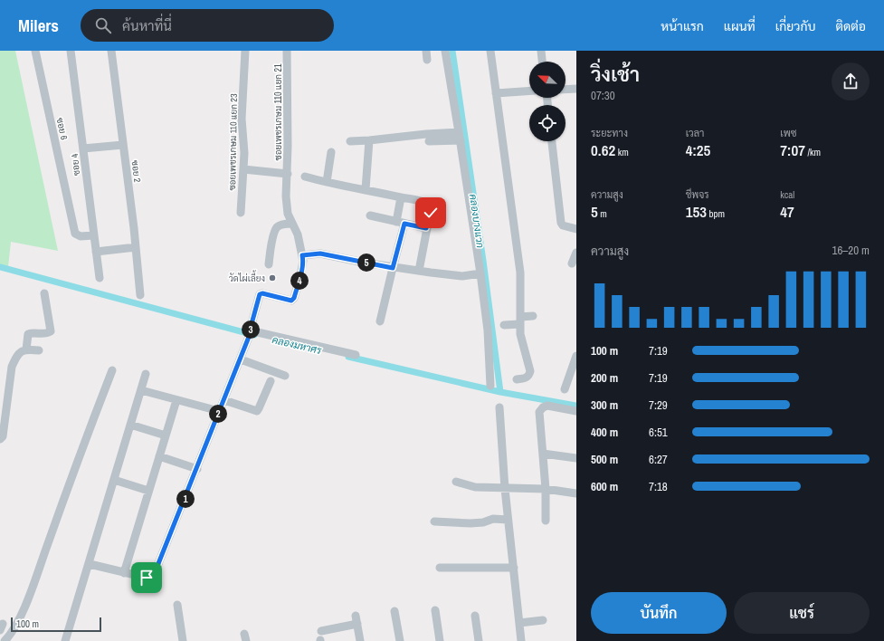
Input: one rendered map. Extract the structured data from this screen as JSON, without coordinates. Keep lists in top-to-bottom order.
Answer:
{
  "streets": {
    "street": [
      "ซอยเพชรเกษม 110 แยก 21",
      "ซอย 6",
      "ซอยเพชรเกษม 110 แยก 23",
      "ซอย 4",
      "ซอย 2"
    ]
  },
  "crossings": [
    ["ซอย 6", "ซอย 4"]
  ],
  "water": ["คลองบางแวก", "คลองมหาศร"],
  "places": ["วัดไผ่เลี้ยง"],
  "scale_bar": "100 m",
  "north": "top left",
  "page": {
    "header": "Milers",
    "search": "ค้นหาที่นี่",
    "nav": [
      "หน้าแรก",
      "แผนที่",
      "เกี่ยวกับ",
      "ติดต่อ"
    ],
    "heading": ["วิ่งเช้า", "07:30"],
    "stats": [
      ["ระยะทาง", "0.62 km"],
      ["เวลา", "4:25"],
      ["เพซ", "7:07 /km"],
      ["ความสูง", "5 m"],
      ["ชีพจร", "153 bpm"],
      ["kcal", "47"]
    ],
    "chart": ["ความสูง", "16–20 m"],
    "pins": [
      "5",
      "4",
      "3",
      "2",
      "1"
    ],
    "list": [
      {
        "name": "100 m",
        "note": "7:19"
      },
      {
        "name": "200 m",
        "note": "7:19"
      },
      {
        "name": "300 m",
        "note": "7:29"
      },
      {
        "name": "400 m",
        "note": "6:51"
      },
      {
        "name": "500 m",
        "note": "6:27"
      },
      {
        "name": "600 m",
        "note": "7:18"
      }
    ],
    "buttons": ["บันทึก", "แชร์"],
    "scale": "100 m"
  }
}
